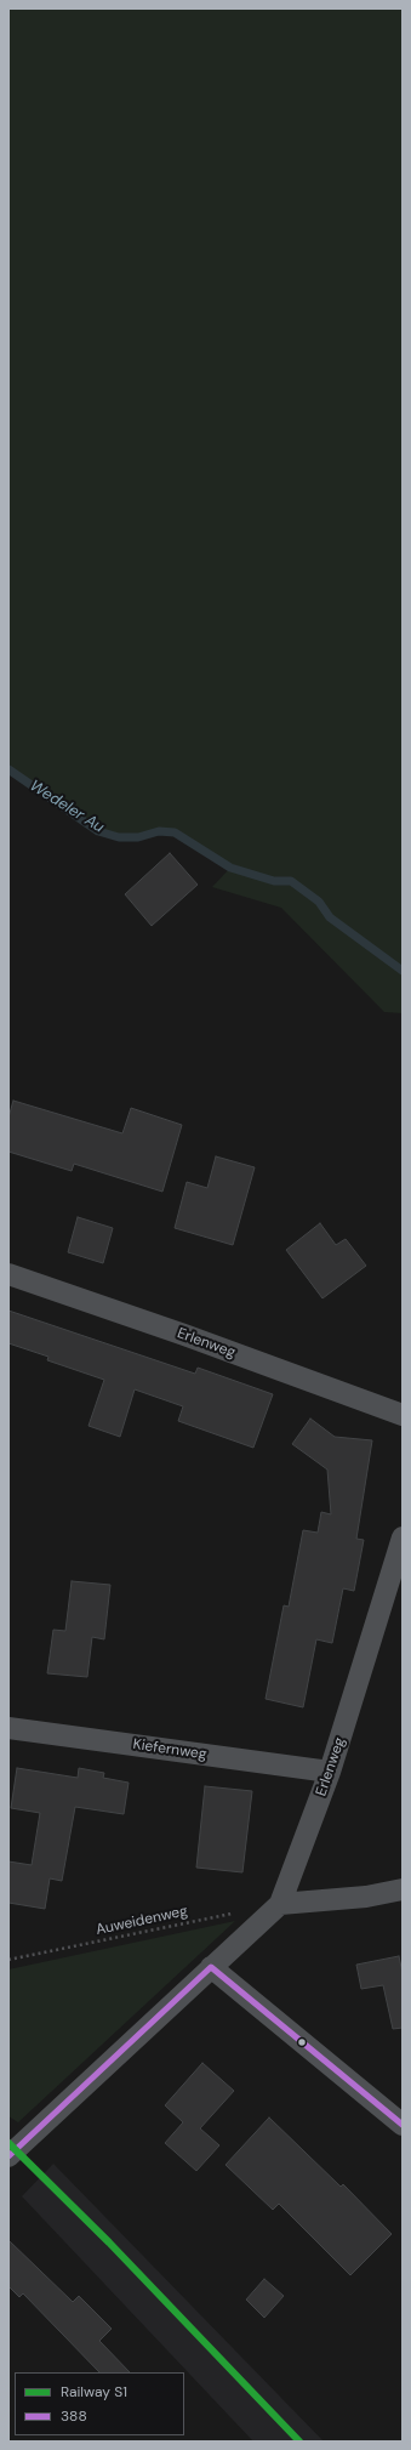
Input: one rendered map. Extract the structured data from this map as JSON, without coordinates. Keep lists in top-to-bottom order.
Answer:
{
  "streets": {
    "street": ["Erlenweg", "Kiefernweg"],
    "path": ["Auweidenweg"]
  },
  "crossings": [
    ["Erlenweg", "Kiefernweg"]
  ],
  "water": ["Wedeler Au"],
  "lines": ["transit line 388", "rail line S1"],
  "legend": ["Railway S1", "388"]
}
